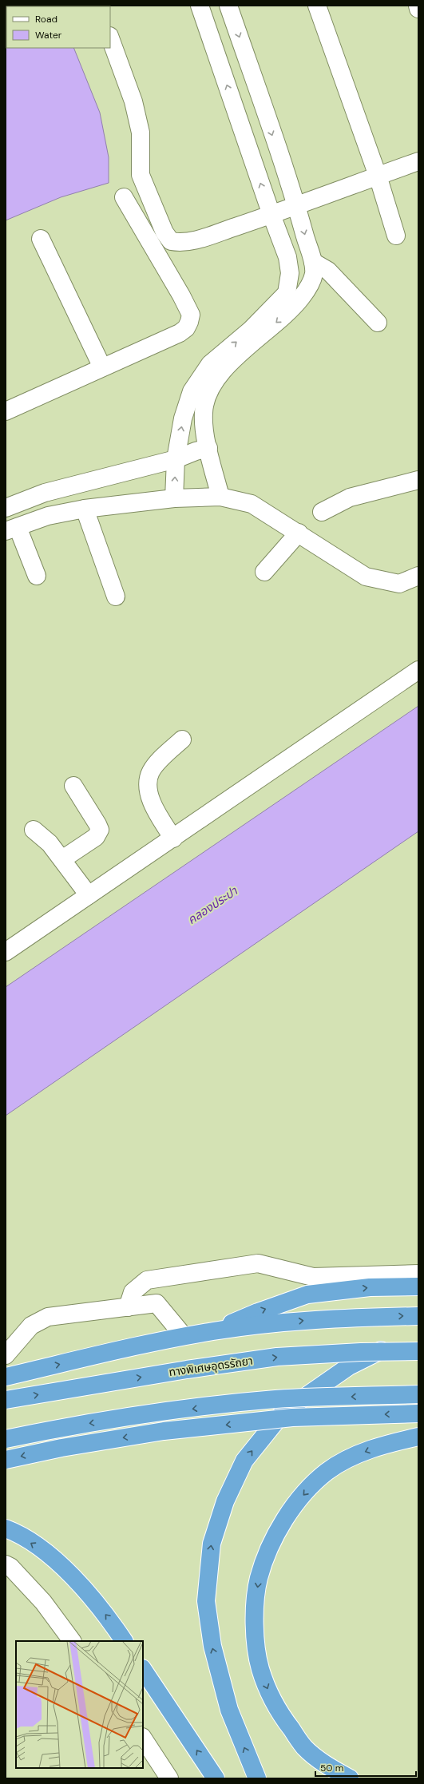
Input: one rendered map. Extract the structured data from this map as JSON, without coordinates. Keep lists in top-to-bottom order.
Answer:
{
  "streets": {
    "highway": ["ทางพิเศษอุดรรัถยา"]
  },
  "water": ["คลองประปา"],
  "legend": ["Road", "Water"],
  "scale_bar": "50 m"
}
